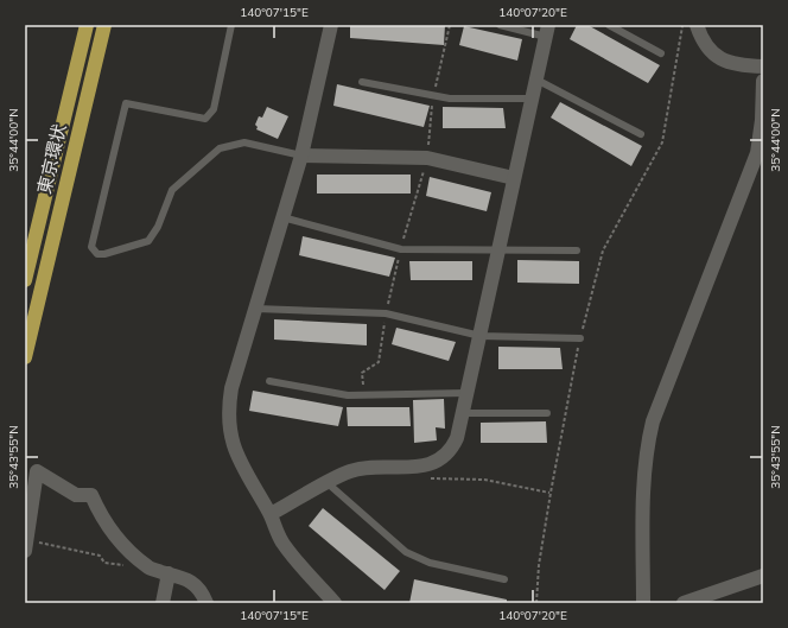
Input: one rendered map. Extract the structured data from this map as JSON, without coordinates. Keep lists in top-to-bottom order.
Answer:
{
  "streets": {
    "highway": ["東京環状"]
  },
  "coordinates": [
    "140°07'15\"E",
    "140°07'20\"E",
    "35°44'00\"N",
    "35°43'55\"N"
  ]
}
